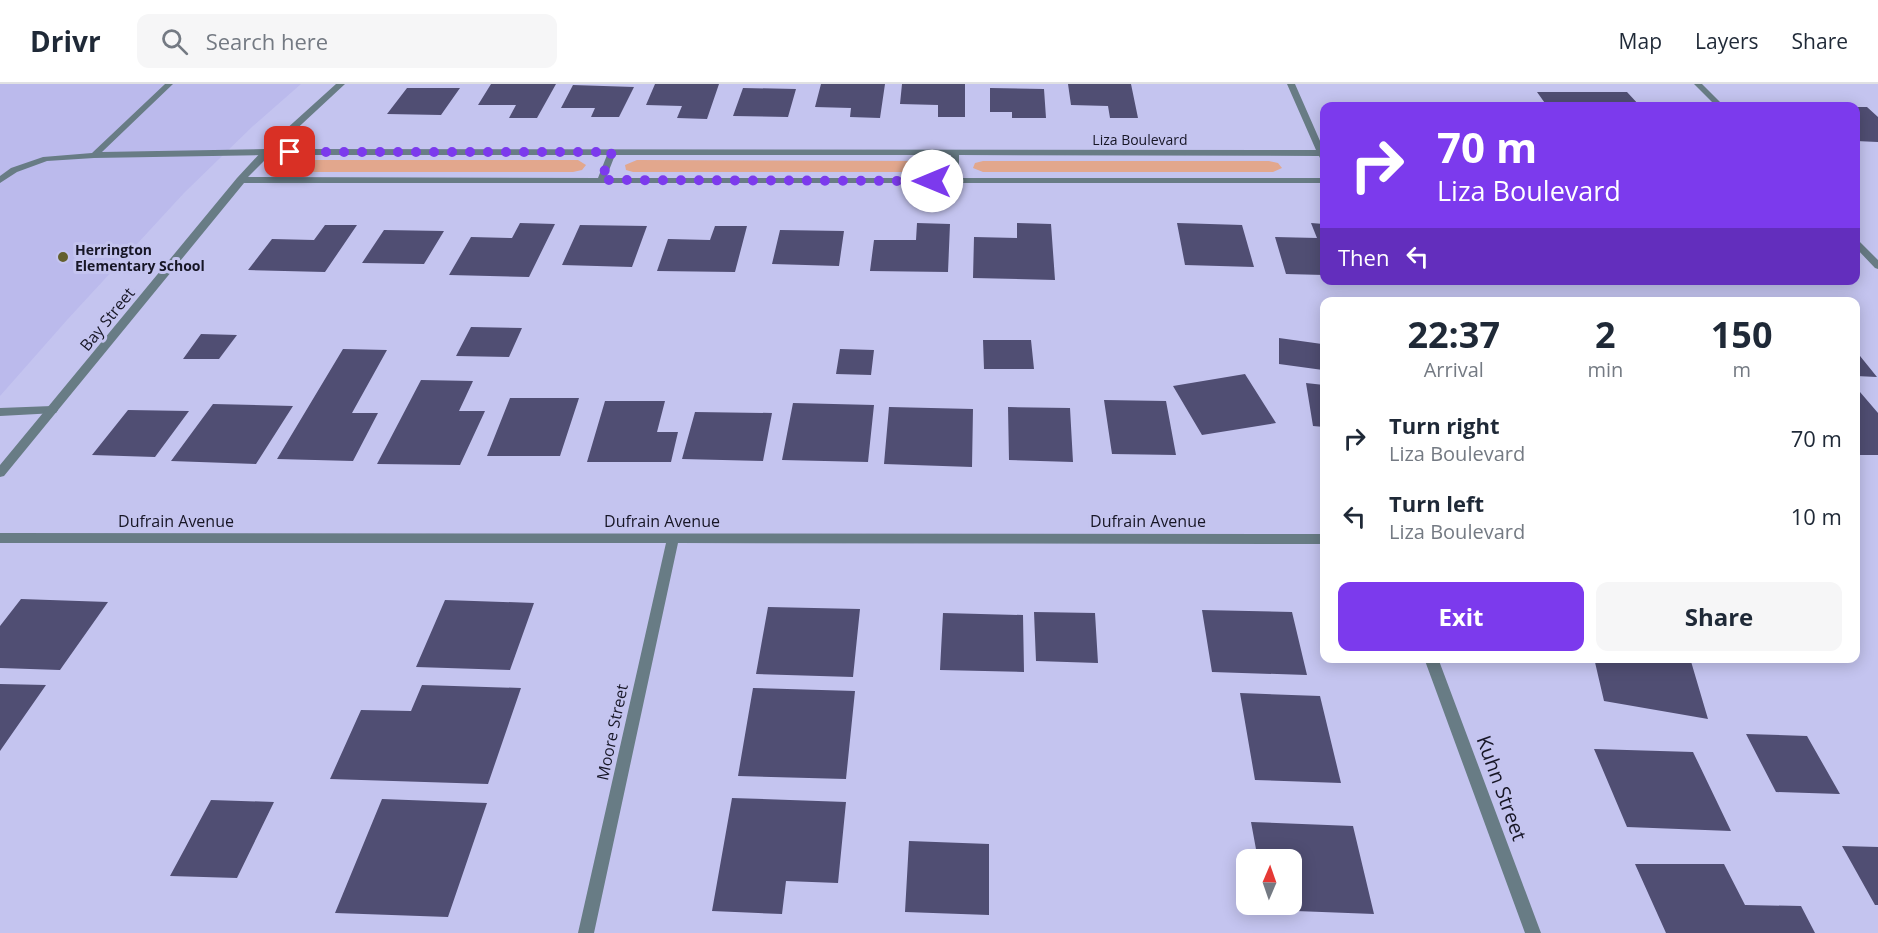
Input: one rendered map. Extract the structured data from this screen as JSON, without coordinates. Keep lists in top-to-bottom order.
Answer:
{
  "streets": {
    "street": [
      "Liza Boulevard",
      "Bay Street",
      "Dufrain Avenue",
      "Moore Street",
      "Kuhn Street"
    ]
  },
  "crossings": [
    ["Liza Boulevard", "Bay Street"],
    ["Dufrain Avenue", "Moore Street"]
  ],
  "places": ["Herrington Elementary School"],
  "north": "top",
  "page": {
    "header": "Drivr",
    "search": "Search here",
    "nav": ["Map", "Layers", "Share"],
    "turn": ["70 m", "Liza Boulevard"],
    "then": "Then",
    "eta": [
      "22:37",
      "Arrival",
      "2",
      "min",
      "150",
      "m"
    ],
    "list": [
      {
        "name": "Turn right",
        "note": "Liza Boulevard",
        "value": "70 m"
      },
      {
        "name": "Turn left",
        "note": "Liza Boulevard",
        "value": "10 m"
      }
    ],
    "buttons": ["Exit", "Share"]
  }
}
